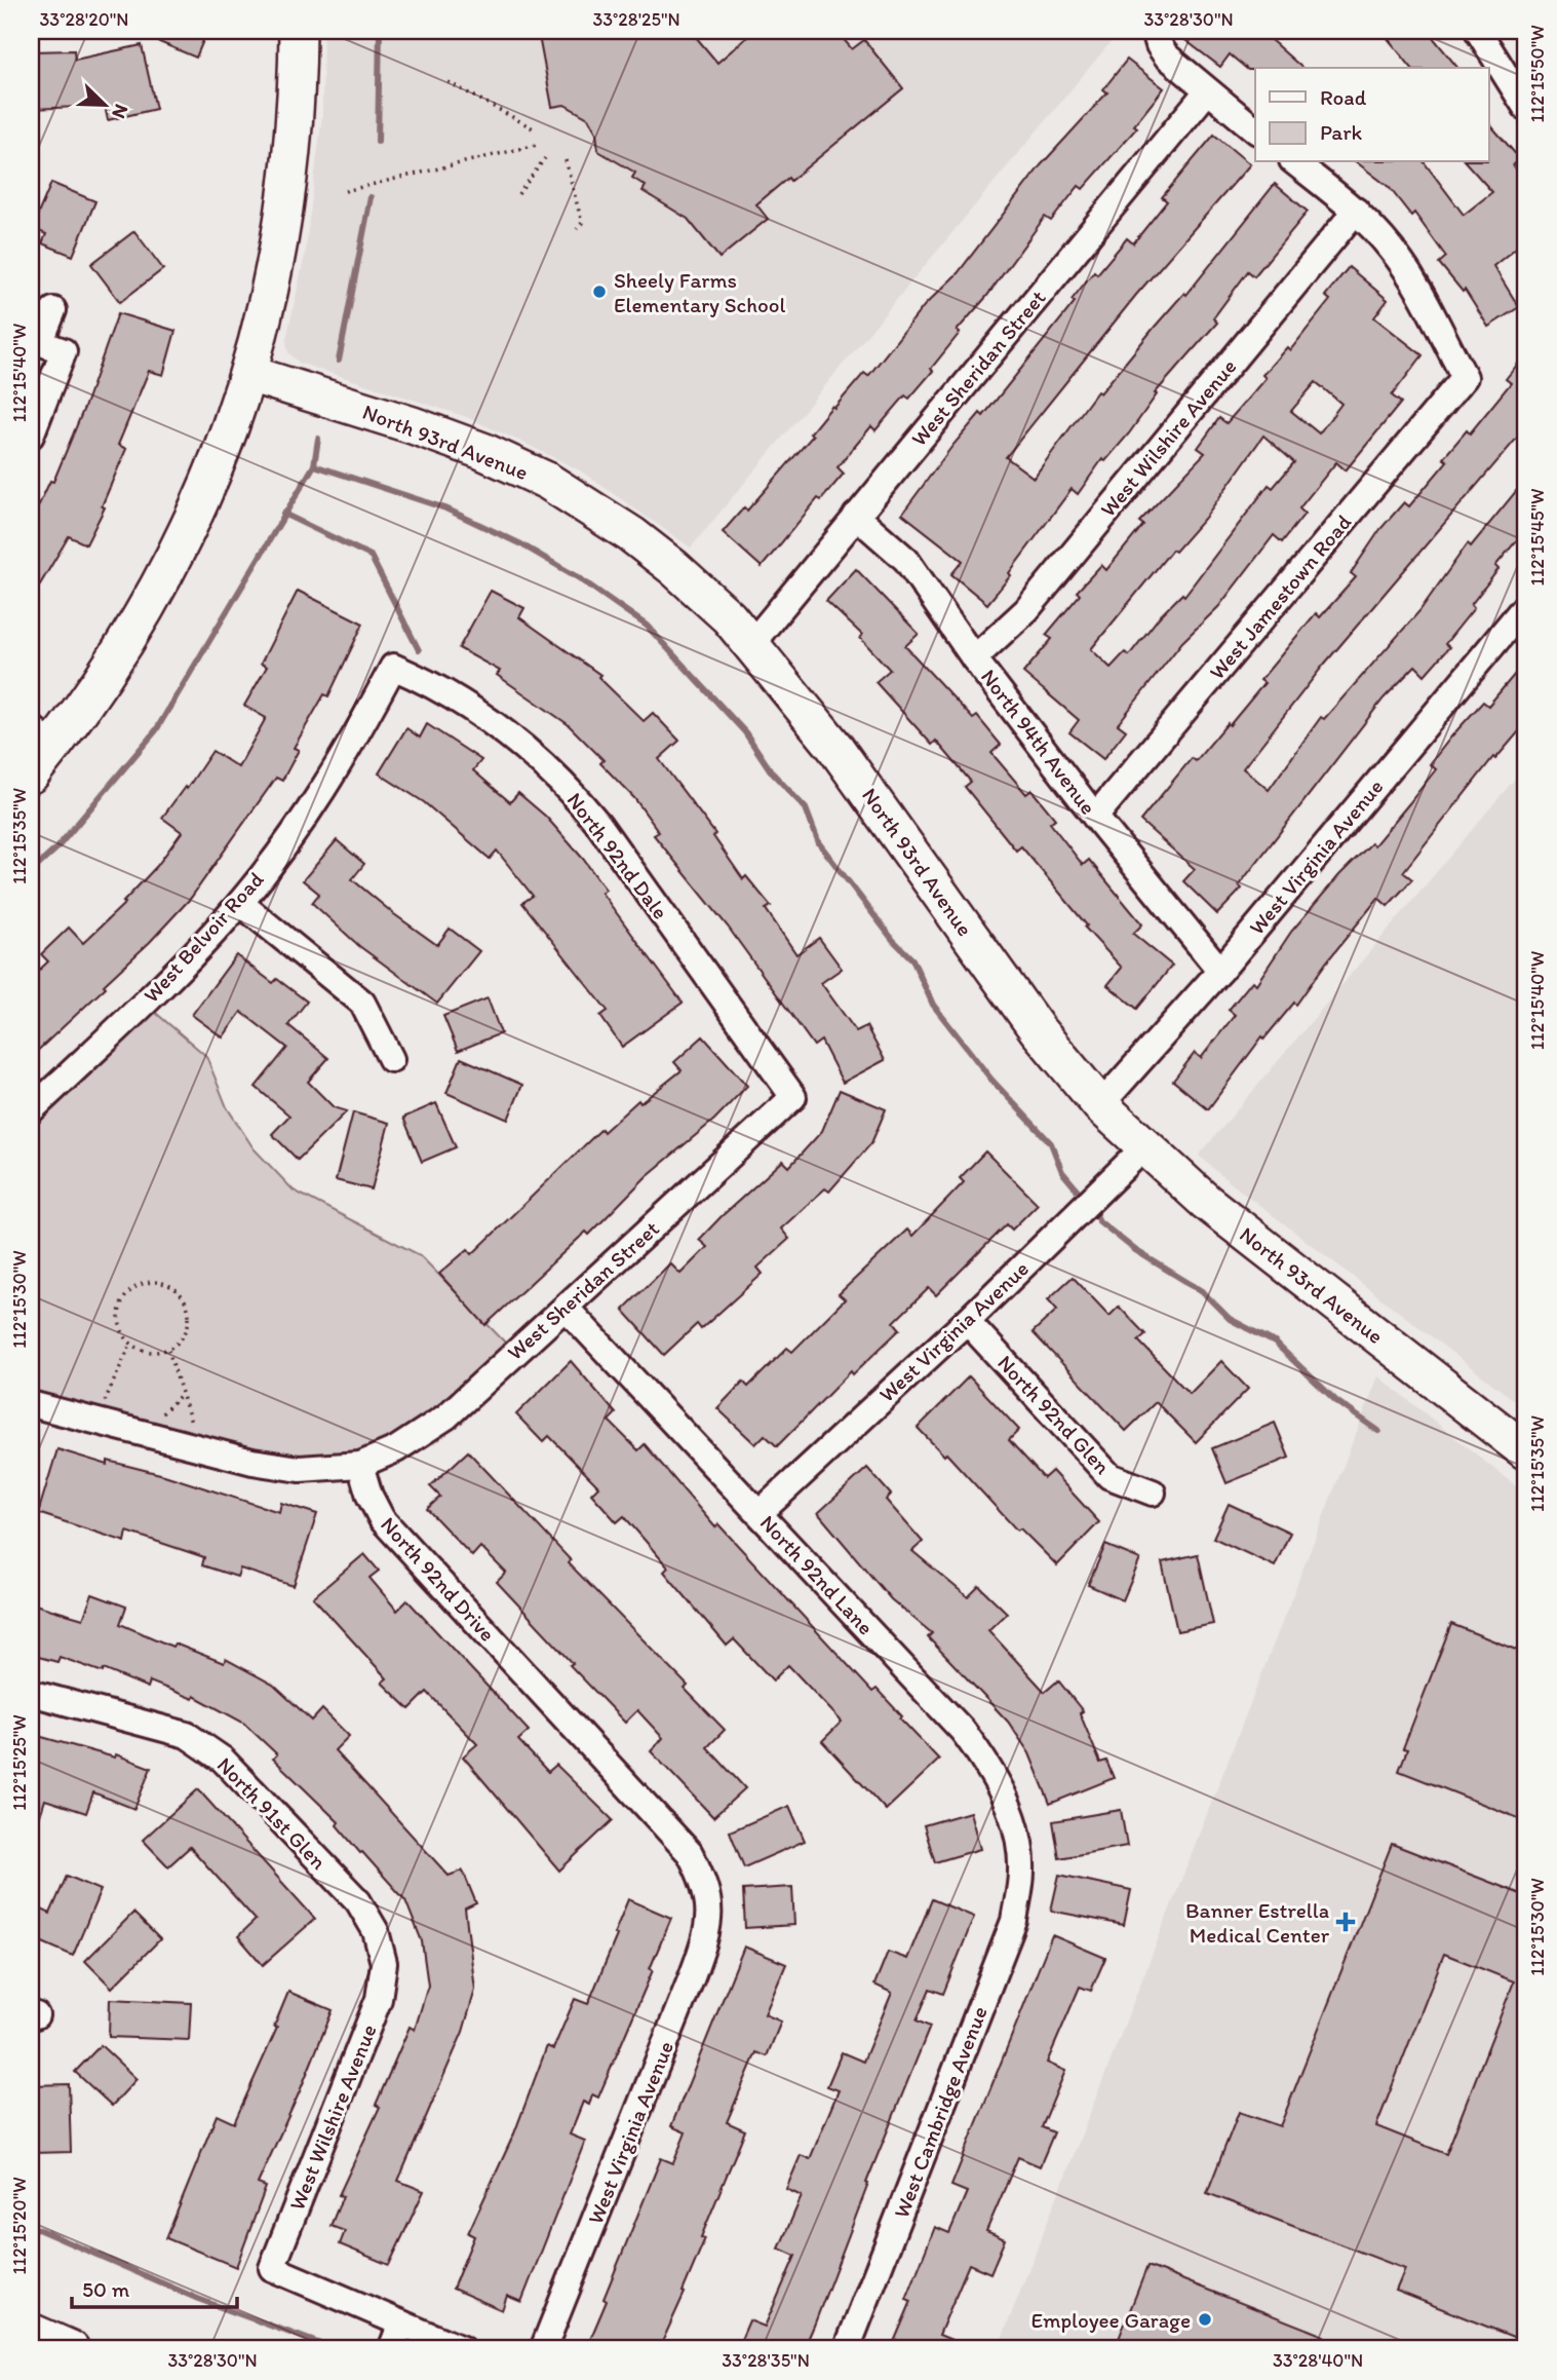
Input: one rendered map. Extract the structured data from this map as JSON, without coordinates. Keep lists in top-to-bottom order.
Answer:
{
  "streets": {
    "street": [
      "West Sheridan Street",
      "West Wilshire Avenue",
      "North 93rd Avenue",
      "West Jamestown Road",
      "North 94th Avenue",
      "North 92nd Dale",
      "West Virginia Avenue",
      "West Belvoir Road",
      "North 92nd Glen",
      "North 92nd Lane",
      "North 92nd Drive",
      "North 91st Glen",
      "West Cambridge Avenue"
    ]
  },
  "crossings": [
    ["West Sheridan Street", "North 93rd Avenue"],
    ["West Sheridan Street", "North 94th Avenue"],
    ["West Sheridan Street", "North 92nd Dale"],
    ["West Sheridan Street", "North 92nd Lane"],
    ["West Sheridan Street", "North 92nd Drive"],
    ["West Wilshire Avenue", "West Jamestown Road"],
    ["West Wilshire Avenue", "North 94th Avenue"],
    ["West Wilshire Avenue", "North 91st Glen"],
    ["North 93rd Avenue", "West Virginia Avenue"],
    ["West Jamestown Road", "North 94th Avenue"],
    ["North 94th Avenue", "West Virginia Avenue"],
    ["North 92nd Dale", "West Belvoir Road"],
    ["West Virginia Avenue", "North 92nd Glen"],
    ["West Virginia Avenue", "North 92nd Lane"],
    ["West Virginia Avenue", "North 92nd Drive"],
    ["North 92nd Lane", "West Cambridge Avenue"]
  ],
  "places": {
    "other": ["Sheely Farms Elementary School", "Employee Garage"],
    "health": ["Banner Estrella Medical Center"]
  },
  "legend": ["Road", "Park"],
  "scale_bar": "50 m",
  "north": "bottom right",
  "coordinates": [
    "33°28'20\"N",
    "33°28'25\"N",
    "33°28'30\"N",
    "112°15'50\"W",
    "112°15'40\"W",
    "112°15'45\"W",
    "112°15'35\"W",
    "112°15'30\"W",
    "112°15'25\"W",
    "112°15'20\"W",
    "33°28'35\"N",
    "33°28'40\"N"
  ]
}
